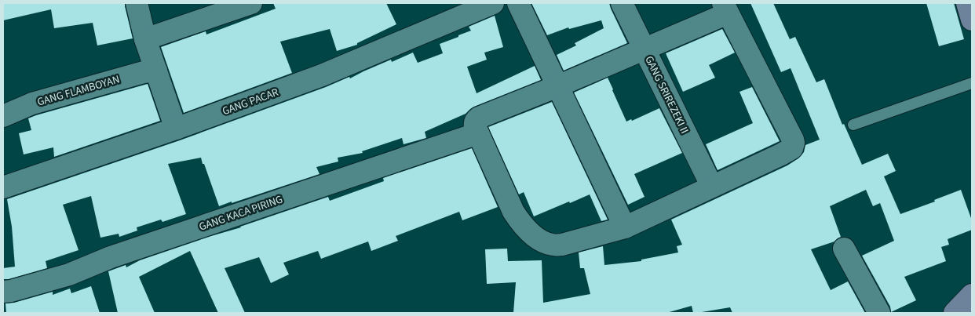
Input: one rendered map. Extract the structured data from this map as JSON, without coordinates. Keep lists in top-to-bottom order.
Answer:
{
  "streets": {
    "street": [
      "GANG FLAMBOYAN",
      "GANG SRIREZEKI II",
      "GANG PACAR",
      "GANG KACA PIRING"
    ]
  }
}
